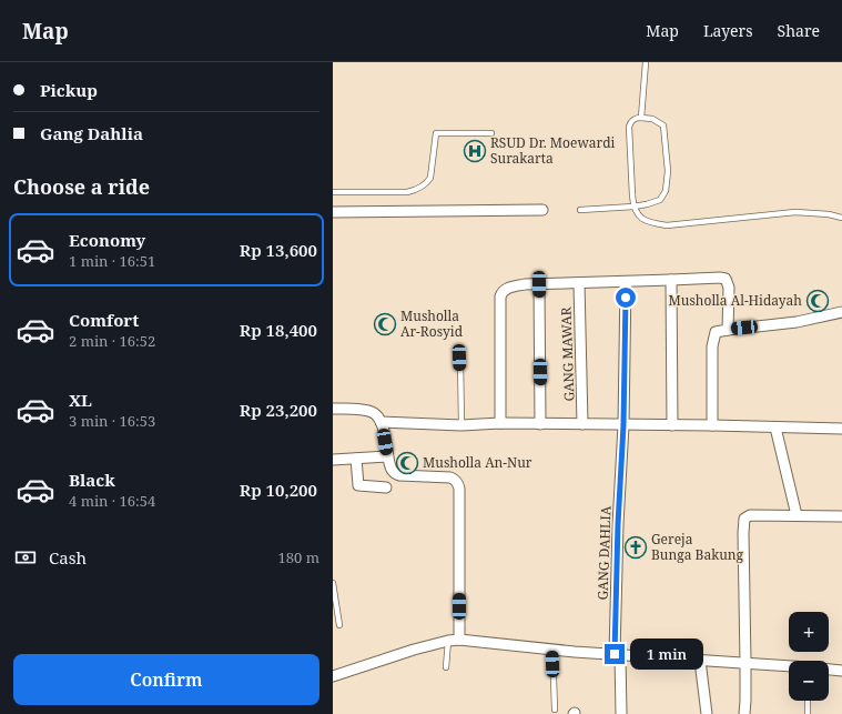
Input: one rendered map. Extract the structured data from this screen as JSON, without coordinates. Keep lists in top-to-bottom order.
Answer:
{
  "streets": {
    "street": ["GANG MAWAR", "GANG DAHLIA"]
  },
  "places": {
    "hospital": ["RSUD Dr. Moewardi Surakarta"],
    "mosque": ["Musholla Al-Hidayah", "Musholla Ar-Rosyid", "Musholla An-Nur"],
    "church": ["Gereja Bunga Bakung"]
  },
  "page": {
    "header": "Map",
    "nav": ["Map", "Layers", "Share"],
    "banner": ["Pickup", "Gang Dahlia"],
    "heading": "Choose a ride",
    "list": [
      {
        "name": "Economy",
        "note": "1 min · 16:51",
        "value": "Rp 13,600"
      },
      {
        "name": "Comfort",
        "note": "2 min · 16:52",
        "value": "Rp 18,400"
      },
      {
        "name": "XL",
        "note": "3 min · 16:53",
        "value": "Rp 23,200"
      },
      {
        "name": "Black",
        "note": "4 min · 16:54",
        "value": "Rp 10,200"
      }
    ],
    "pay": ["Cash", "180 m"],
    "map_buttons": ["+", "−"],
    "bubble": "1 min",
    "buttons": "Confirm"
  }
}
